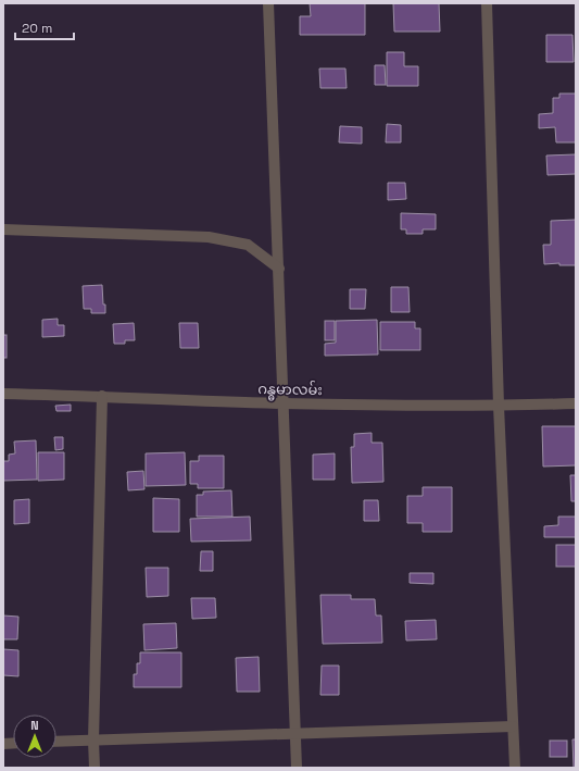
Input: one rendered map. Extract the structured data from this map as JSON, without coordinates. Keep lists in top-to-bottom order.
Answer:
{
  "streets": {
    "street": ["ဂန္ဓမာလမ်း"]
  },
  "scale_bar": "20 m",
  "north": "top"
}
